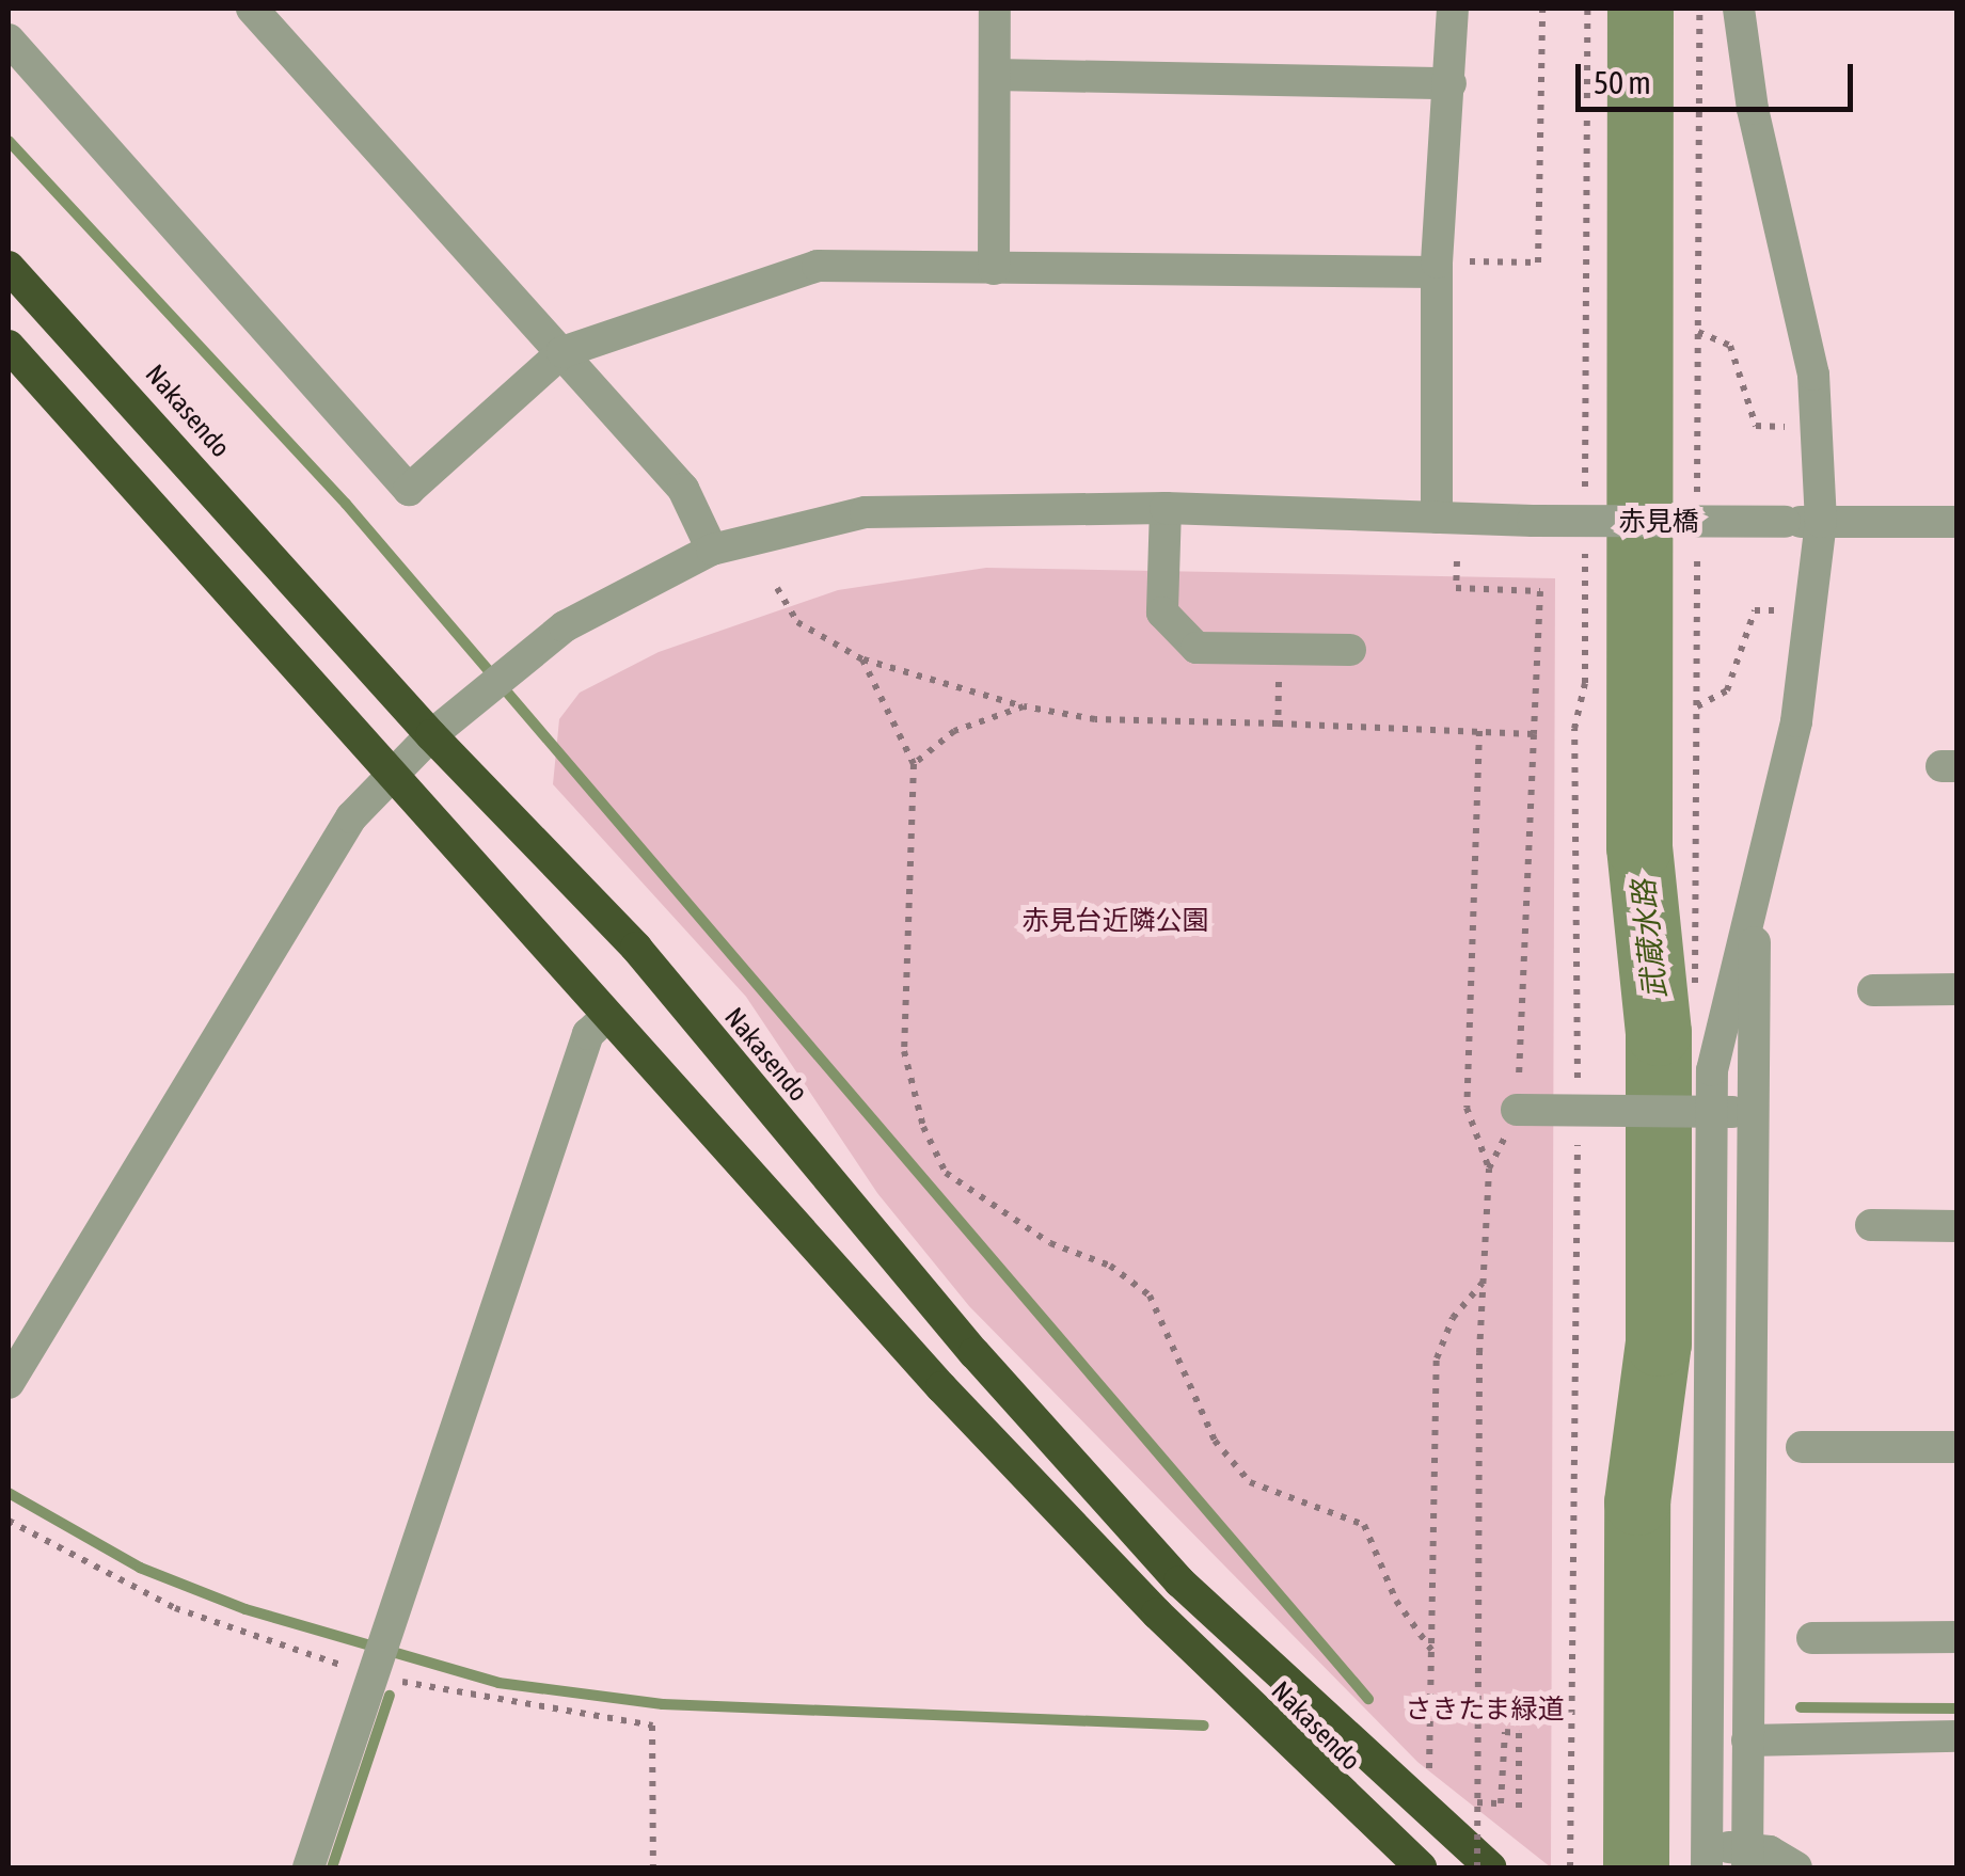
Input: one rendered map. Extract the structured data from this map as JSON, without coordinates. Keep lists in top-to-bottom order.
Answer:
{
  "streets": {
    "highway": ["Nakasendo"],
    "street": ["赤見橋"]
  },
  "crossings": [
    ["Nakasendo", "赤見橋"]
  ],
  "water": ["武蔵水路"],
  "parks": ["赤見台近隣公園", "さきたま緑道"],
  "scale_bar": "50 m"
}
